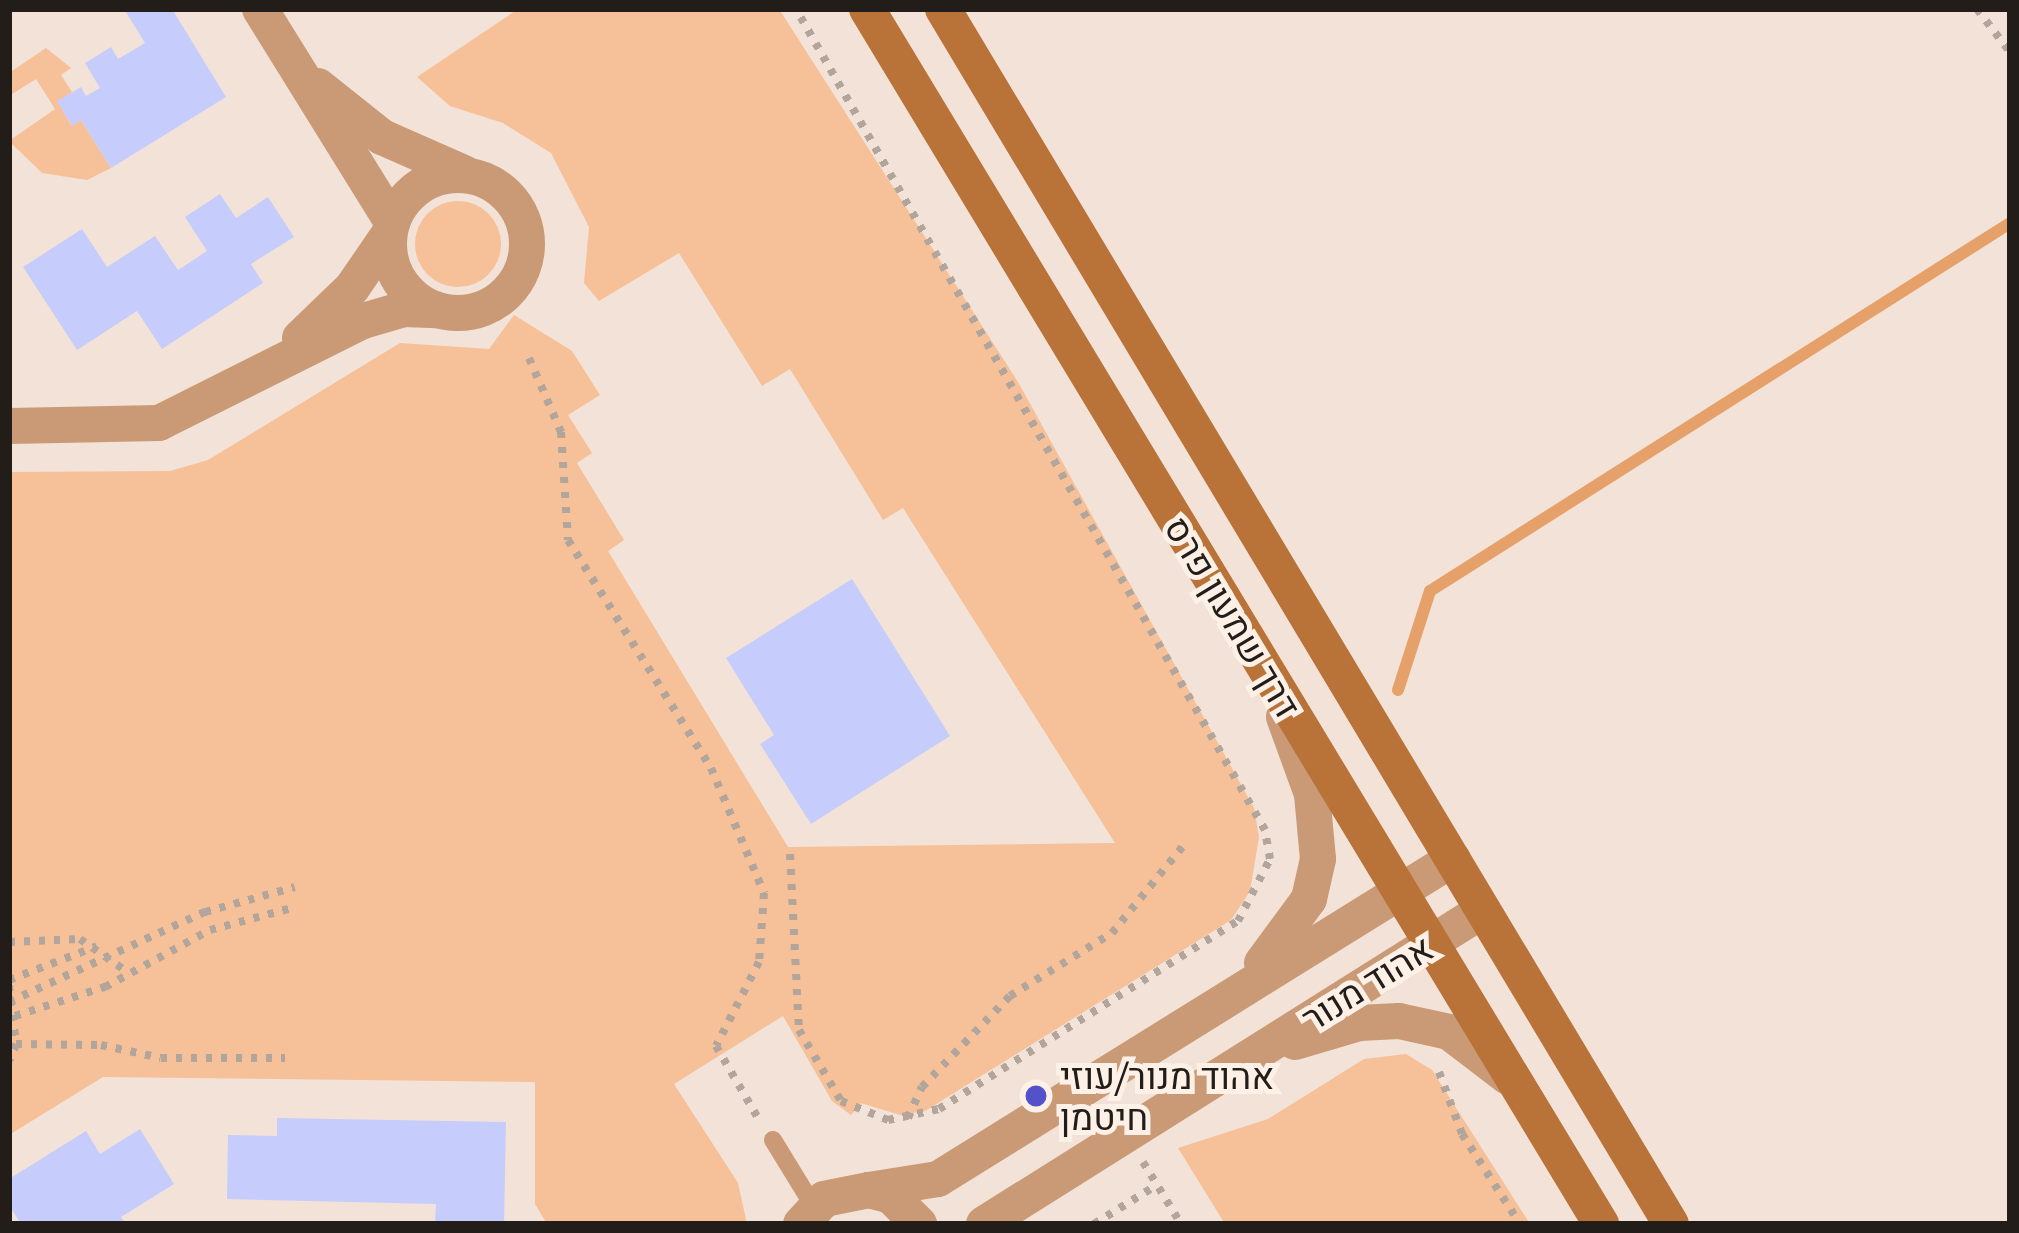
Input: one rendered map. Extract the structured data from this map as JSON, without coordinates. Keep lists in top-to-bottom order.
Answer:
{
  "streets": {
    "street": ["דרך שמעון פרס", "אהוד מנור"]
  },
  "crossings": [
    ["דרך שמעון פרס", "אהוד מנור"]
  ],
  "places": ["אהוד מנור/עוזי חיטמן"]
}
